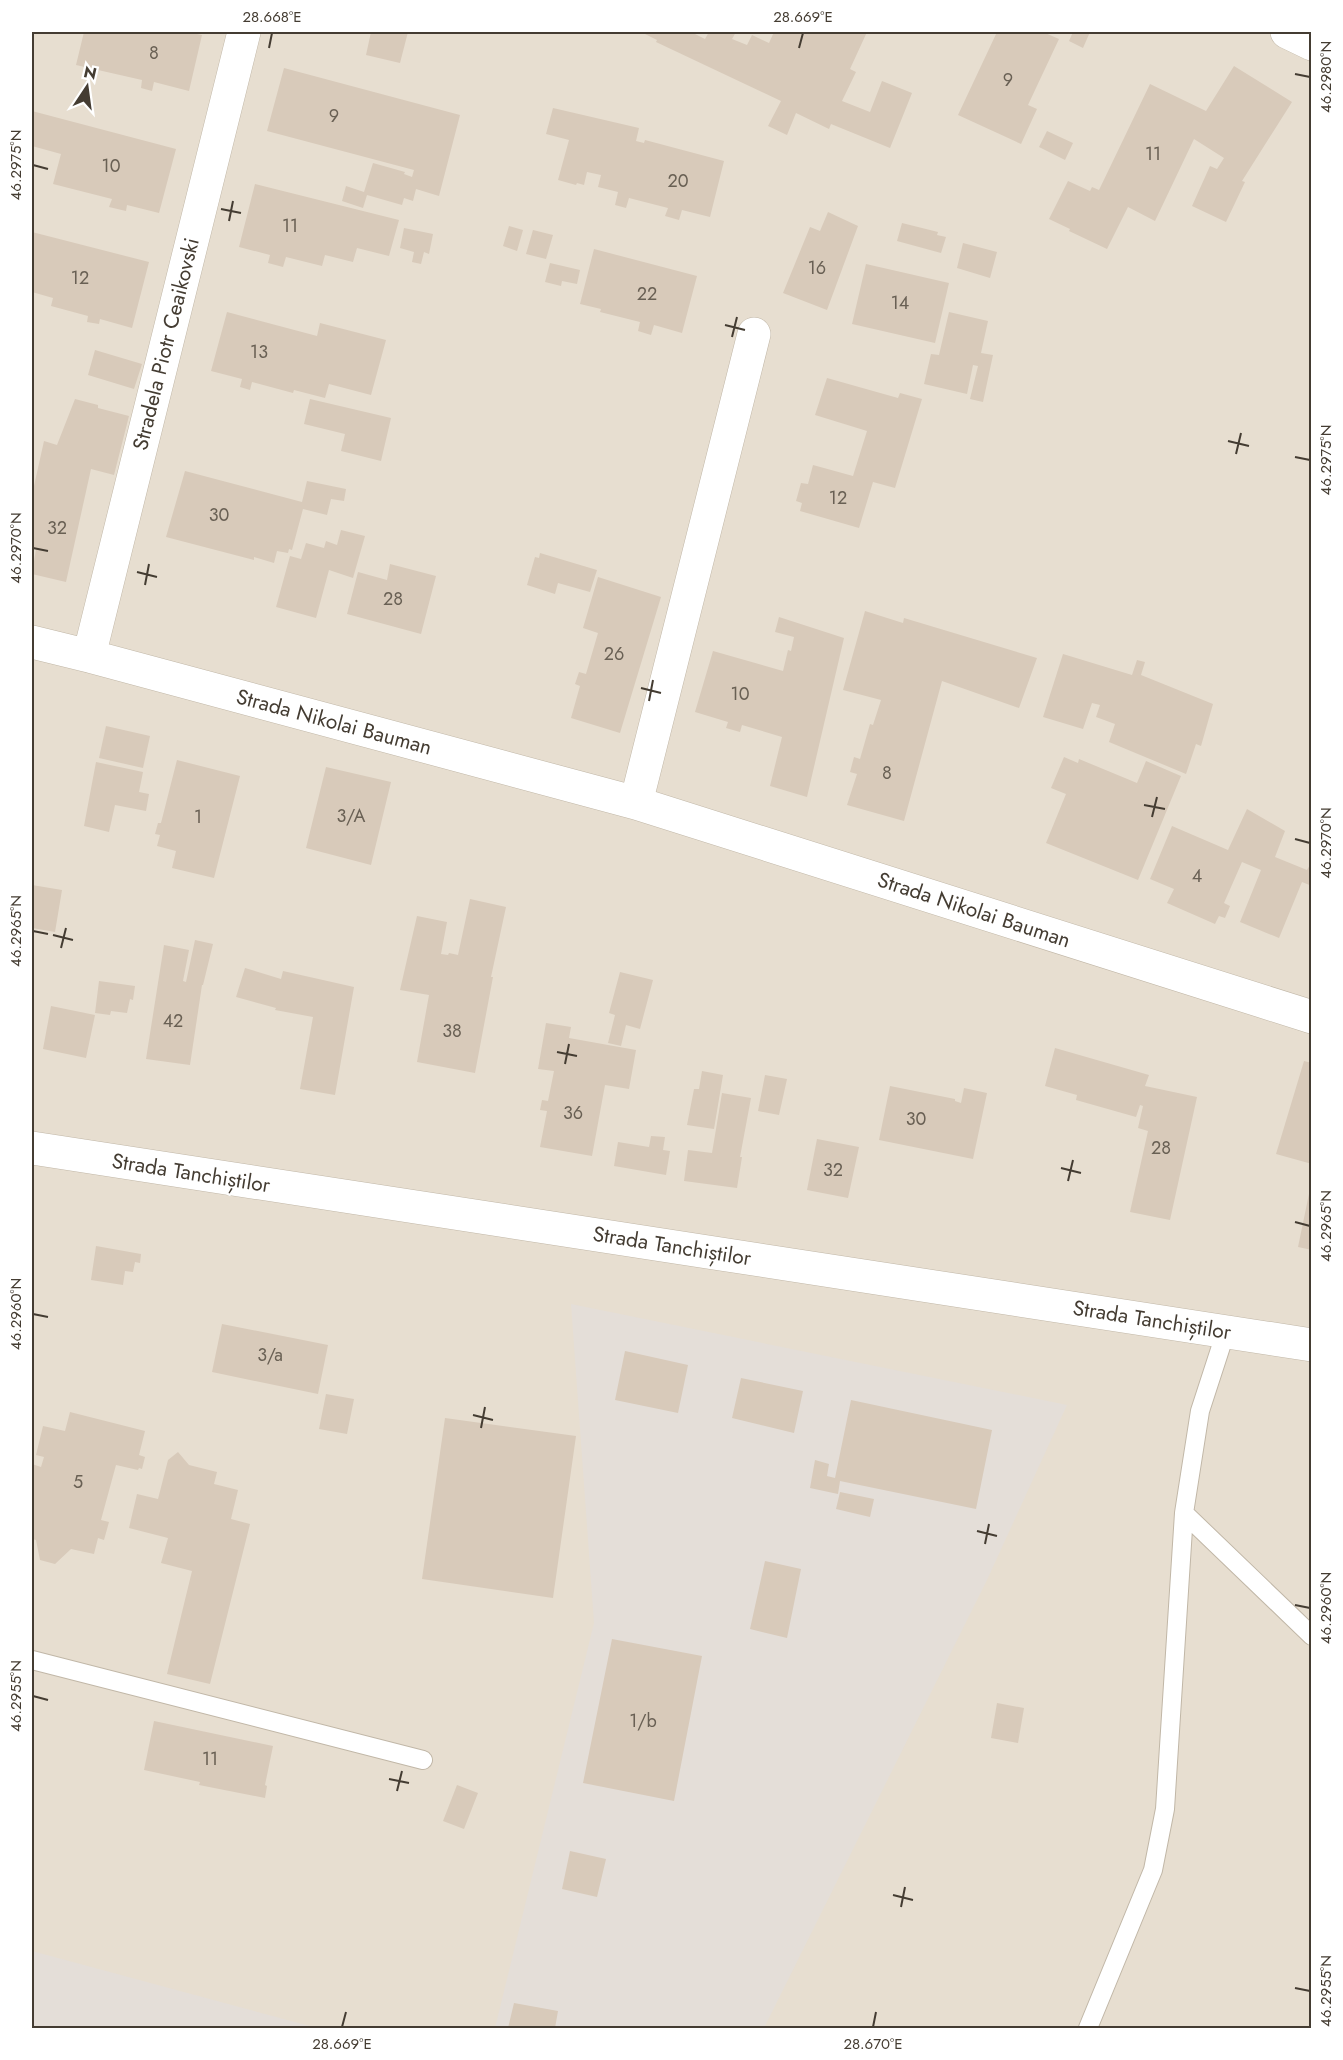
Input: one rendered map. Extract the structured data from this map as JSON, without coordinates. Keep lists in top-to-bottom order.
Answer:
{
  "streets": {
    "street": ["Stradela Piotr Ceaikovski", "Strada Nikolai Bauman", "Strada Tanchiștilor"]
  },
  "crossings": [
    ["Stradela Piotr Ceaikovski", "Strada Nikolai Bauman"]
  ],
  "house_numbers": [
    "8",
    "9",
    "9",
    "11",
    "10",
    "20",
    "11",
    "16",
    "12",
    "22",
    "14",
    "13",
    "12",
    "30",
    "32",
    "28",
    "26",
    "10",
    "8",
    "3/A",
    "1",
    "4",
    "42",
    "38",
    "36",
    "30",
    "28",
    "32",
    "3/a",
    "5",
    "1/b",
    "11"
  ],
  "north": "top",
  "coordinates": [
    "28.668°E",
    "28.669°E",
    "46.2980°N",
    "46.2975°N",
    "46.2970°N",
    "46.2965°N",
    "46.2960°N",
    "46.2955°N",
    "28.670°E"
  ]
}
